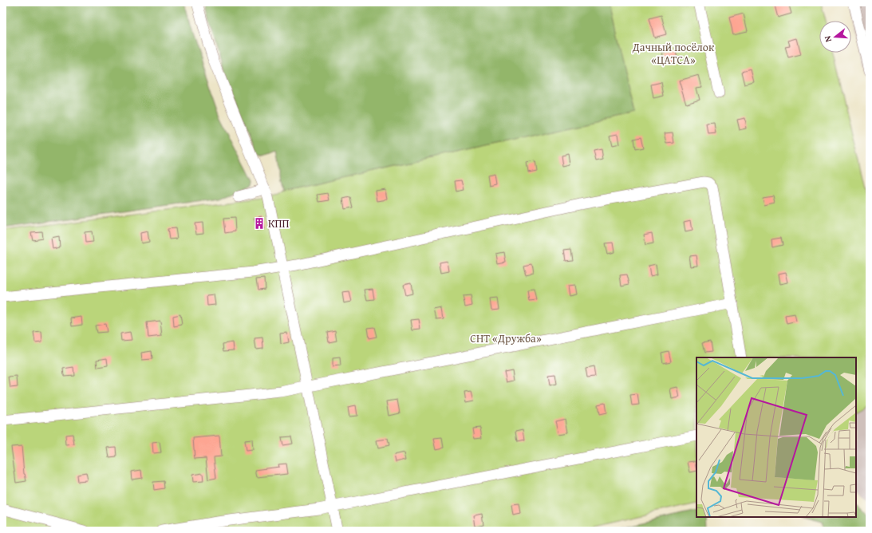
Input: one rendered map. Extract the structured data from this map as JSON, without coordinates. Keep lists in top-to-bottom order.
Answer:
{
  "parks": ["Дачный посёлок «ЦАТСА»", "СНТ «Дружба»"],
  "places": {
    "building": ["КПП"]
  },
  "north": "left"
}
